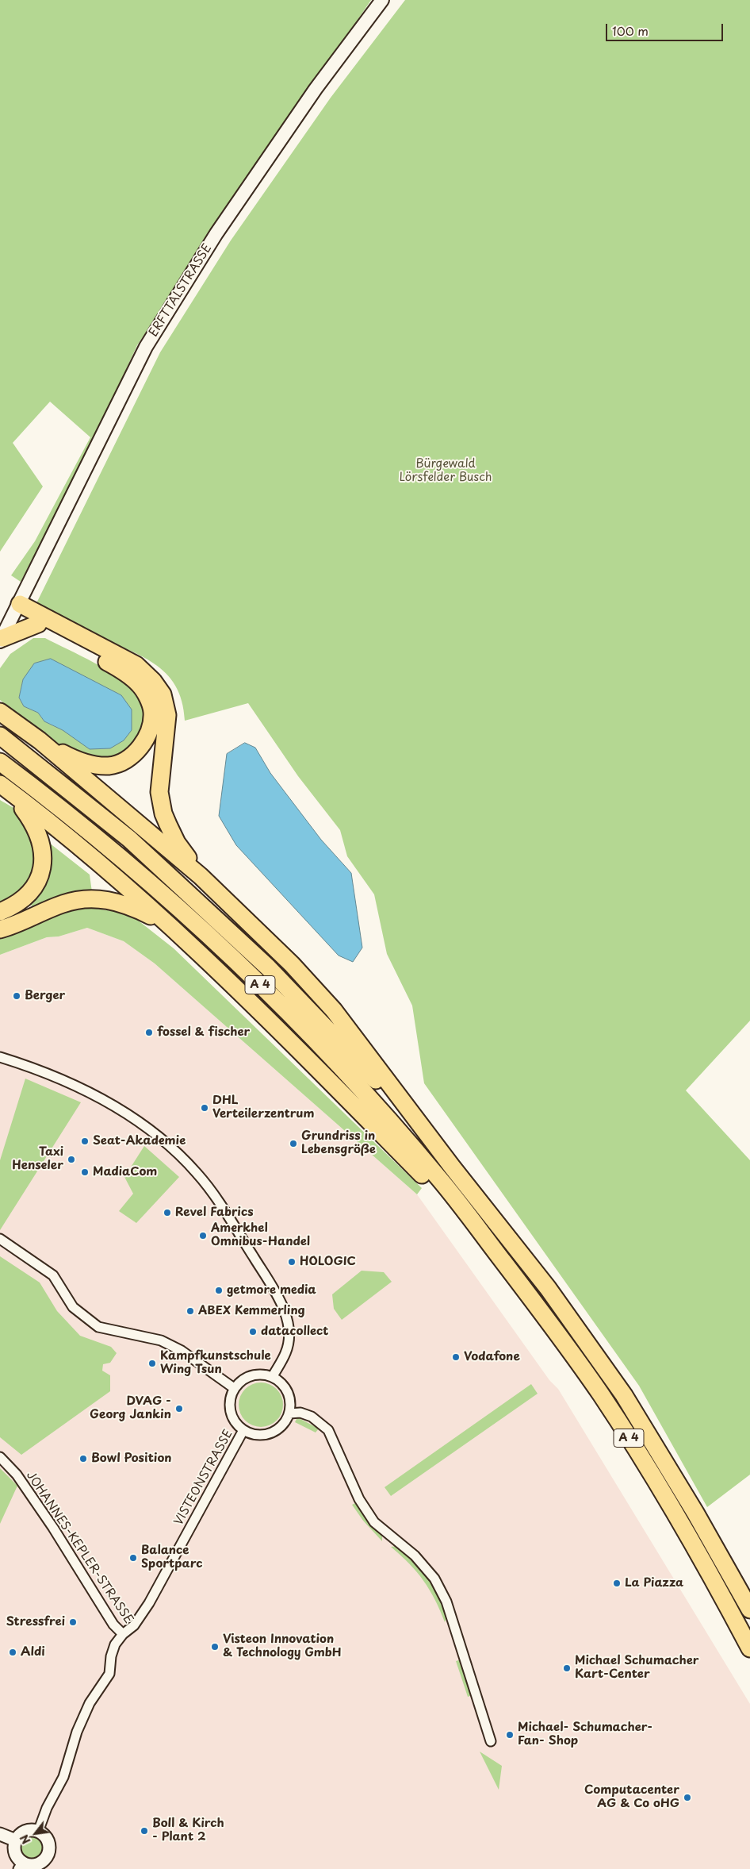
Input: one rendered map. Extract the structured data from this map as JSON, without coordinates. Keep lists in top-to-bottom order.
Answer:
{
  "streets": {
    "highway": ["A 4"],
    "main road": ["ERFTTALSTRASSE"],
    "street": ["VISTEONSTRASSE", "JOHANNES-KEPLER-STRASSE"]
  },
  "crossings": [
    ["VISTEONSTRASSE", "JOHANNES-KEPLER-STRASSE"]
  ],
  "parks": ["Bürgewald Lörsfelder Busch"],
  "places": [
    "Berger",
    "fossel & fischer",
    "DHL Verteilerzentrum",
    "Seat-Akademie",
    "Grundriss in Lebensgröße",
    "Taxi Henseler",
    "MadiaCom",
    "Revel Fabrics",
    "Amerkhel Omnibus-Handel",
    "HOLOGIC",
    "getmore media",
    "ABEX Kemmerling",
    "datacollect",
    "Vodafone",
    "Kampfkunstschule Wing Tsun",
    "DVAG - Georg Jankin",
    "Bowl Position",
    "Balance Sportparc",
    "La Piazza",
    "Stressfrei",
    "Visteon Innovation & Technology GmbH",
    "Aldi",
    "Michael Schumacher Kart-Center",
    "Michael- Schumacher- Fan- Shop",
    "Computacenter AG & Co oHG",
    "Boll & Kirch - Plant 2"
  ],
  "scale_bar": "100 m",
  "north": "bottom left"
}
